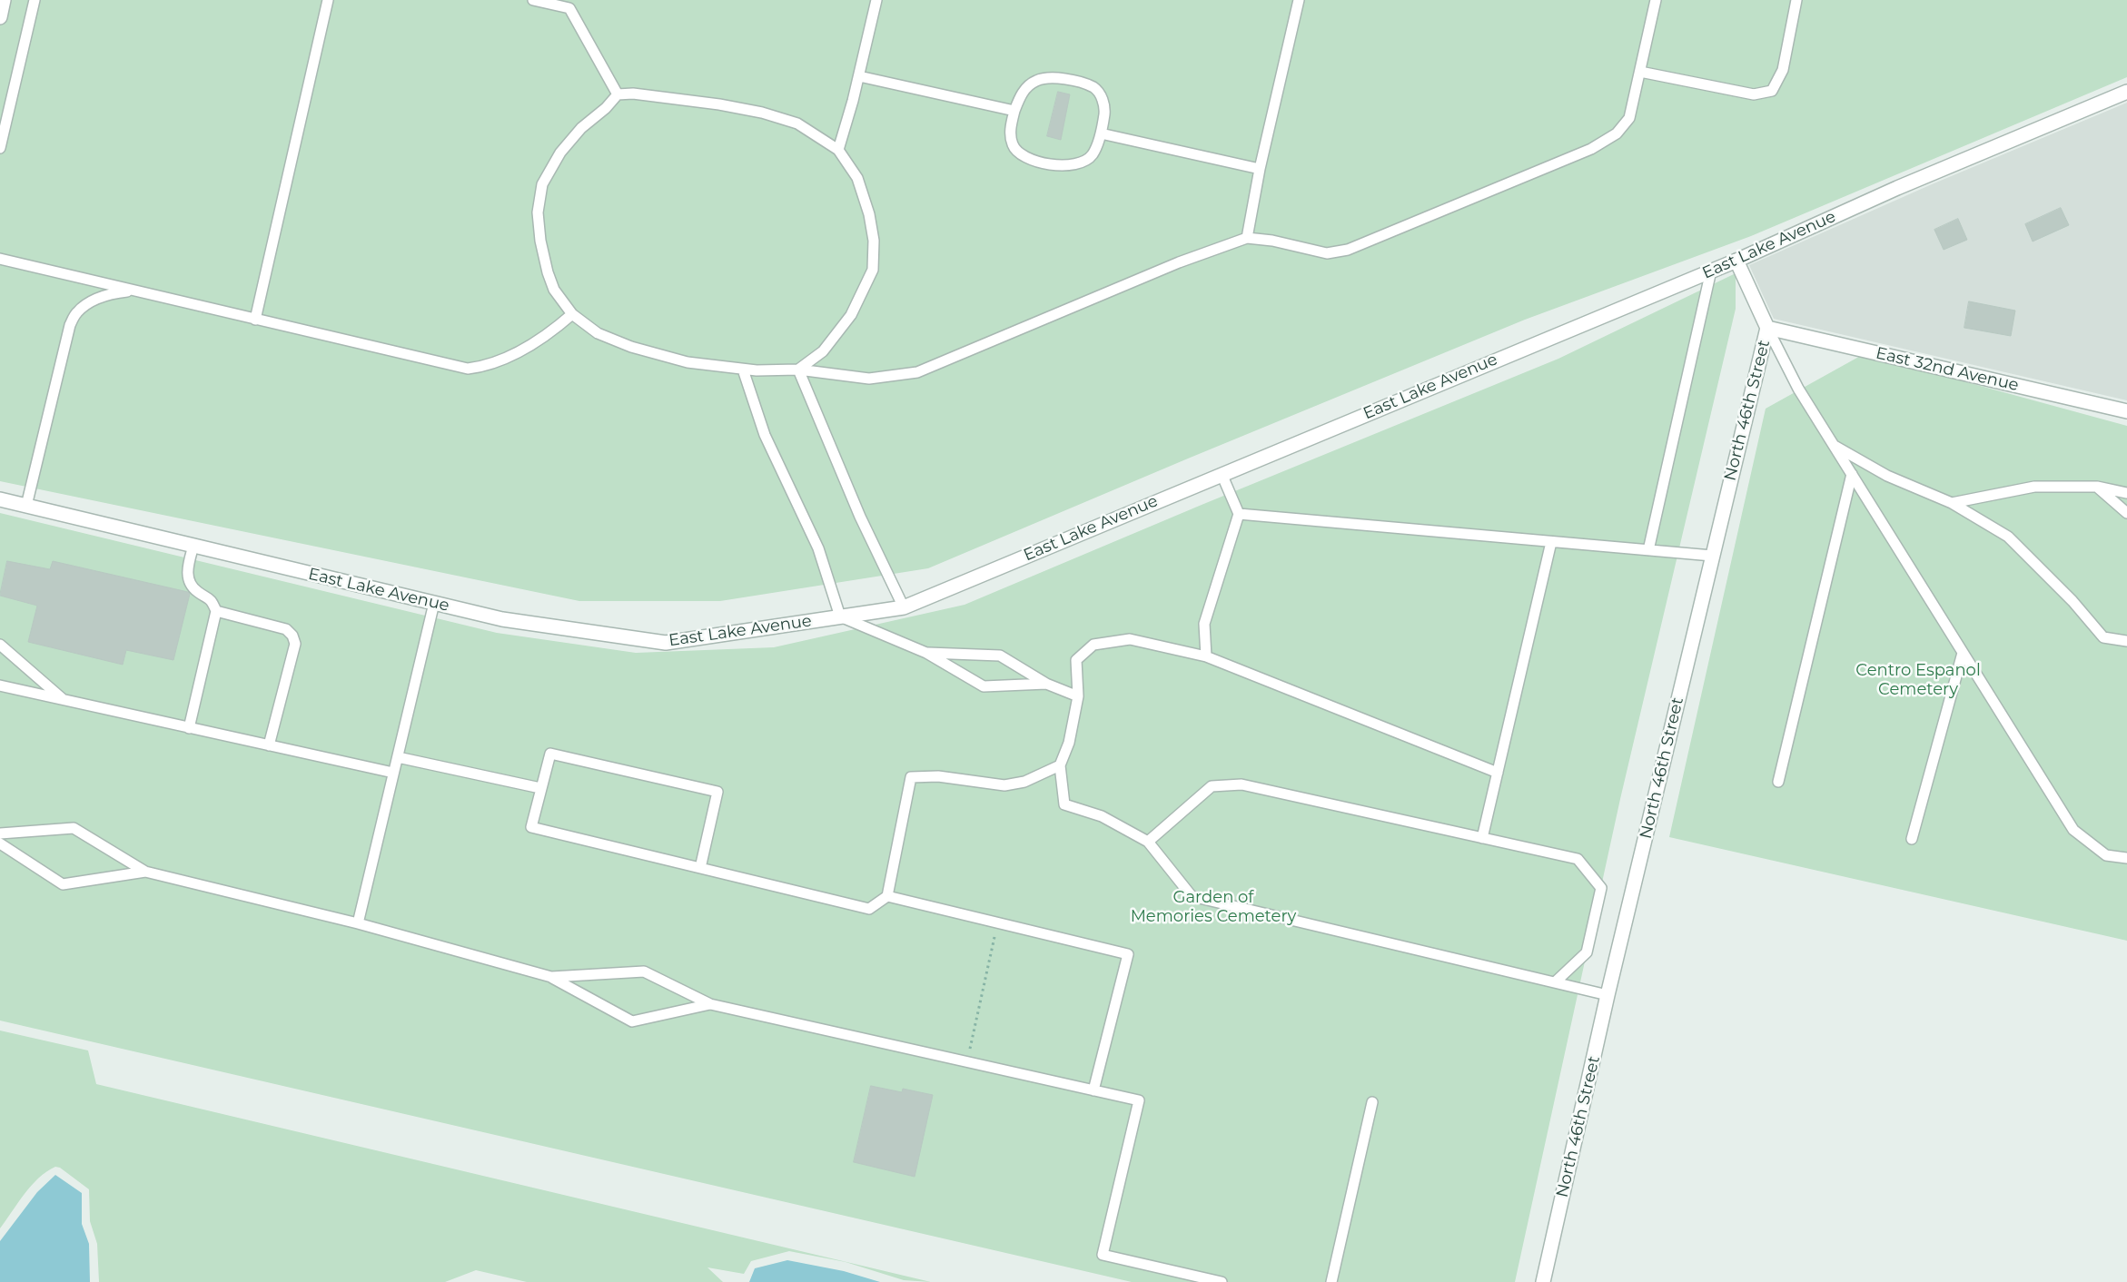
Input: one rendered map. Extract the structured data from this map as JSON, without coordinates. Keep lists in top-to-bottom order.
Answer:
{
  "streets": {
    "street": ["East Lake Avenue", "East 32nd Avenue", "North 46th Street"]
  },
  "crossings": [
    ["East Lake Avenue", "North 46th Street"],
    ["East 32nd Avenue", "North 46th Street"]
  ],
  "parks": ["Centro Espanol Cemetery", "Garden of Memories Cemetery"]
}
